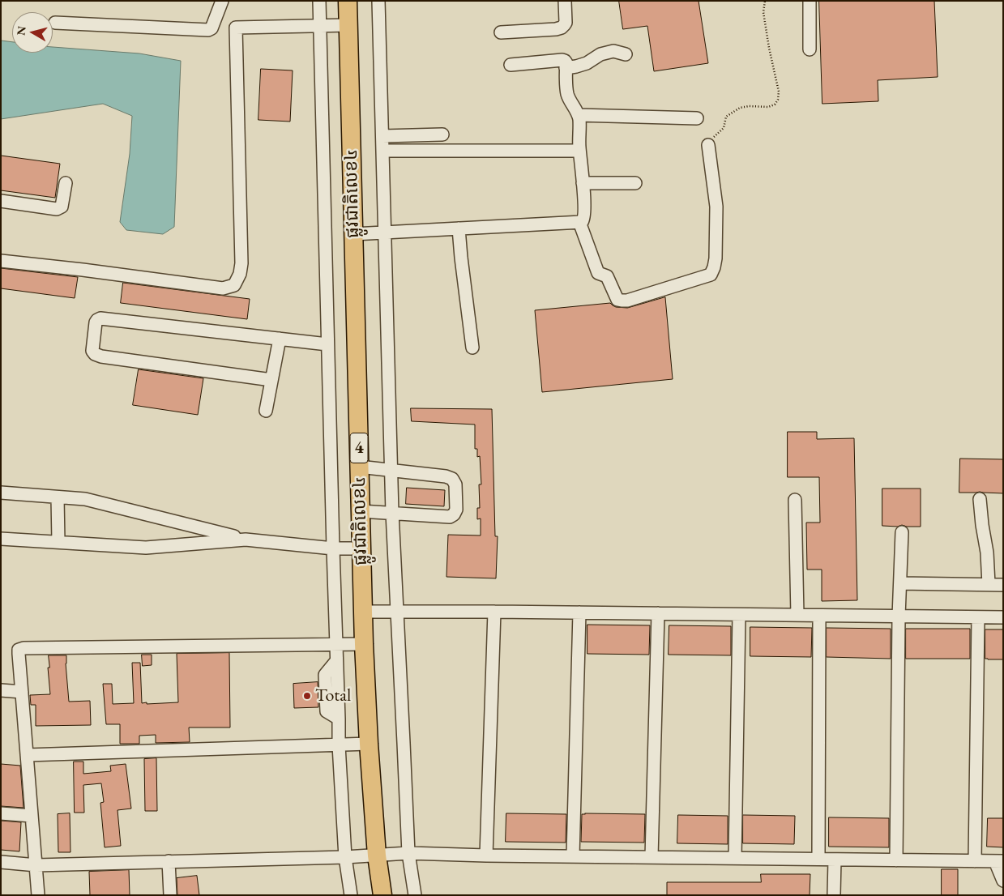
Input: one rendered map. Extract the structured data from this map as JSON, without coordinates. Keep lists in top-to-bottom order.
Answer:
{
  "streets": {
    "highway": ["ផ្លូវជាតិលេខ៤", "4"]
  },
  "places": ["Total"],
  "north": "left"
}
